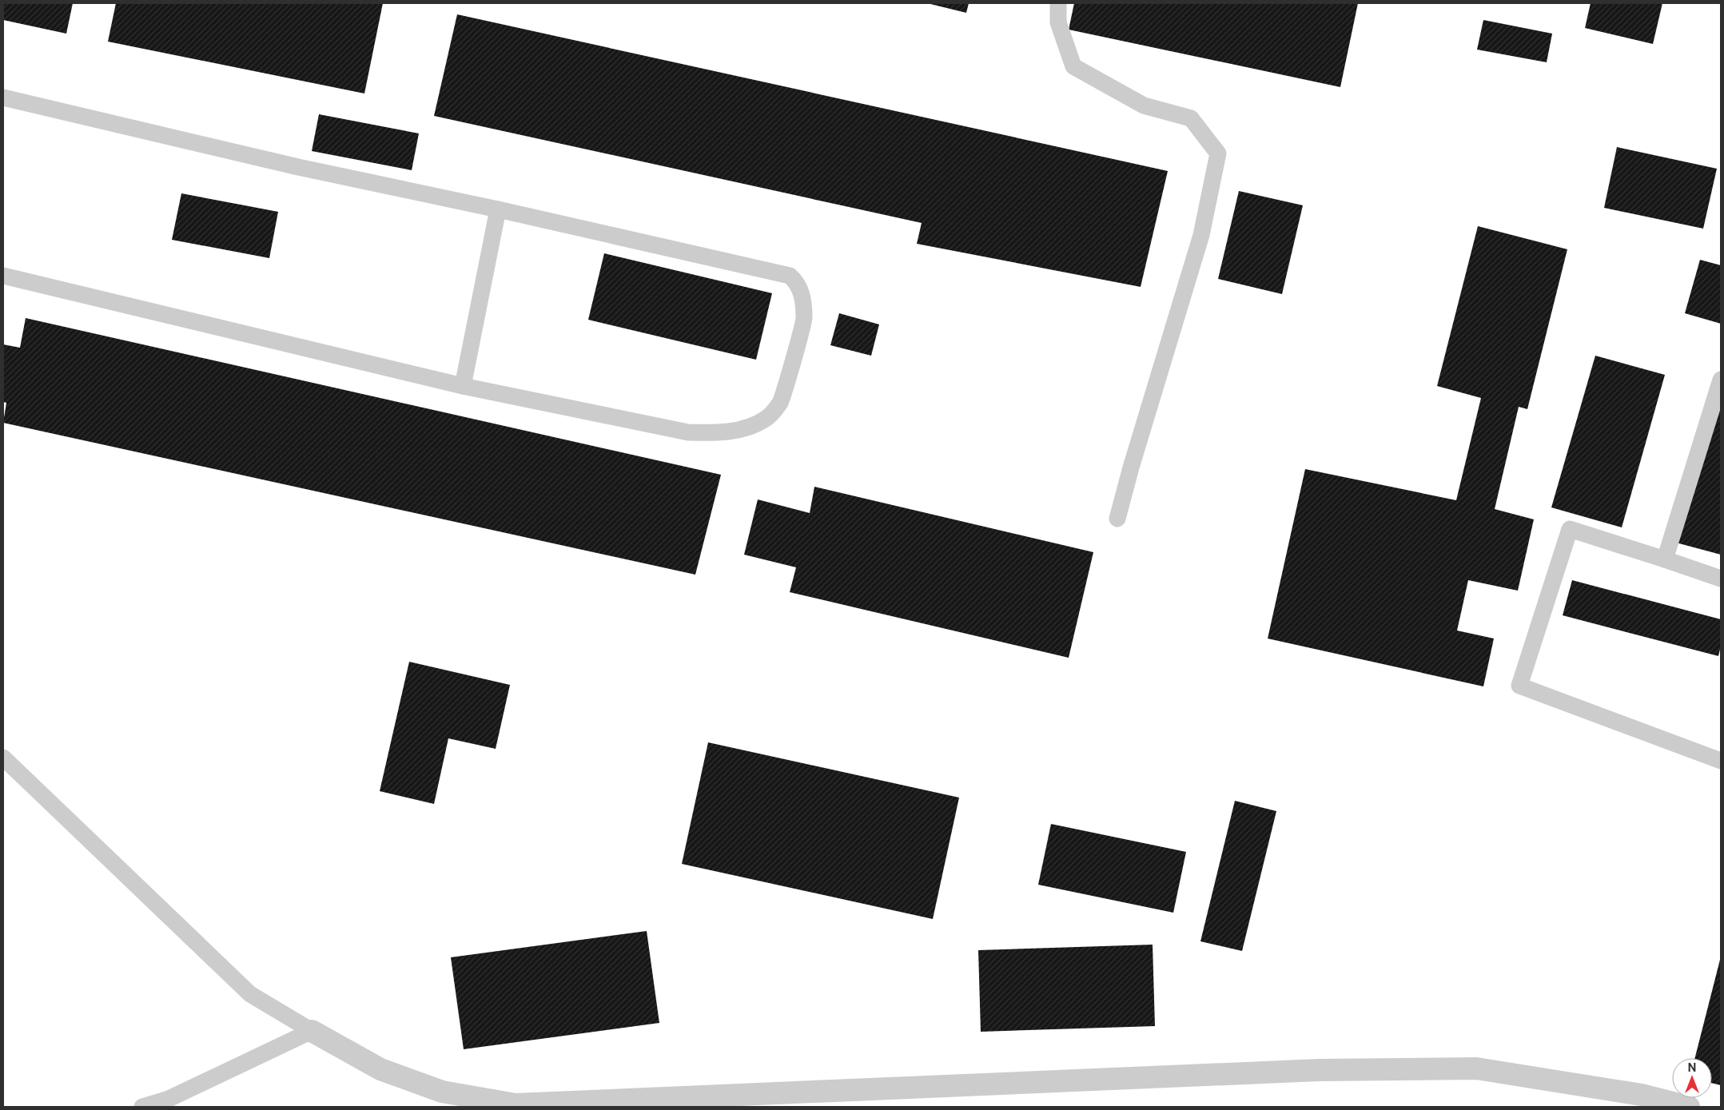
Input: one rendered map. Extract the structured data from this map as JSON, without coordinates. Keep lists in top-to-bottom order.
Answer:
{
  "north": "top"
}
